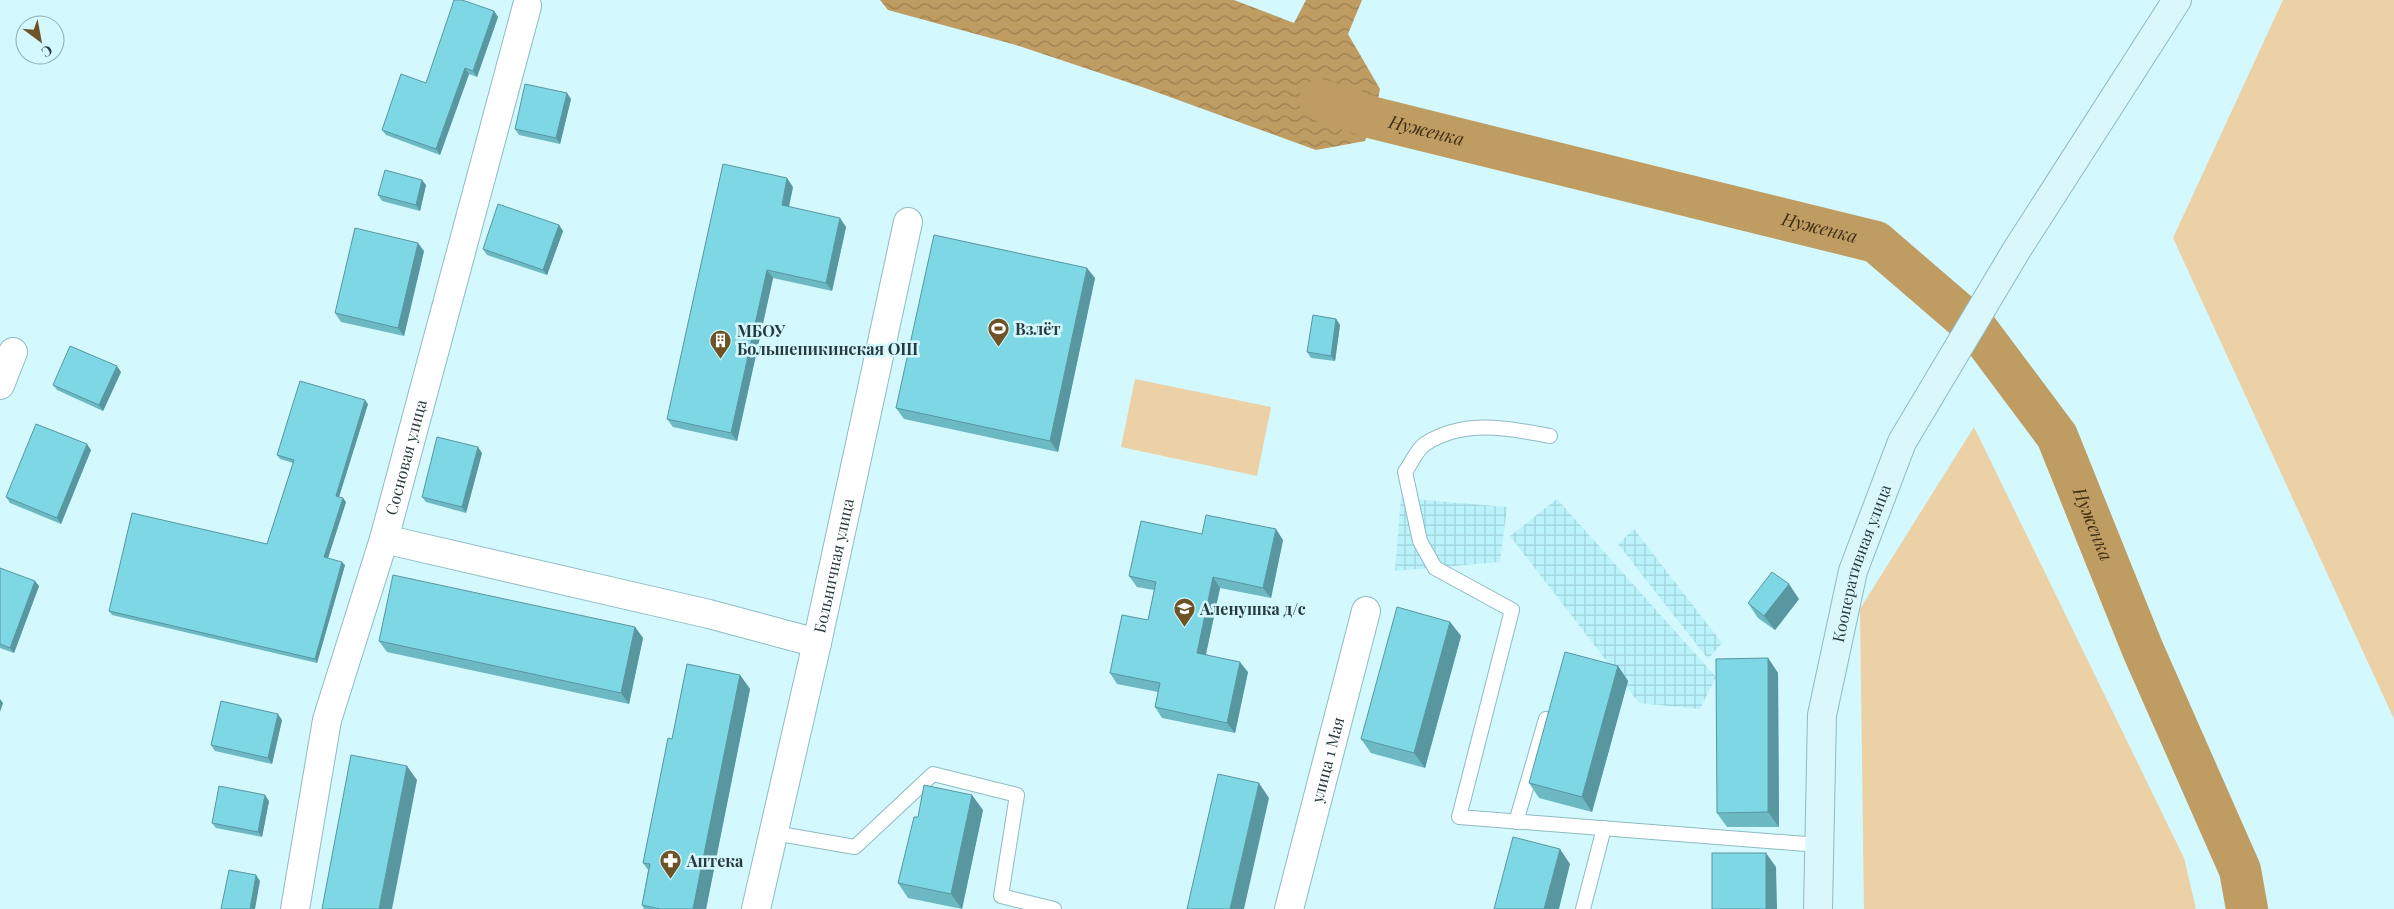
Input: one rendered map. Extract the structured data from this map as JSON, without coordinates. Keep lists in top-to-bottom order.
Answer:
{
  "streets": {
    "street": [
      "Сосновая улица",
      "Кооперативная улица",
      "Больничная улица",
      "улица 1 Мая"
    ]
  },
  "water": ["Нуженка"],
  "places": {
    "sports": ["Взлёт"],
    "building": ["МБОУ Большепикинская ОШ"],
    "school or university": ["Аленушка д/с"],
    "pharmacy": ["Аптека"]
  },
  "north": "bottom right"
}
